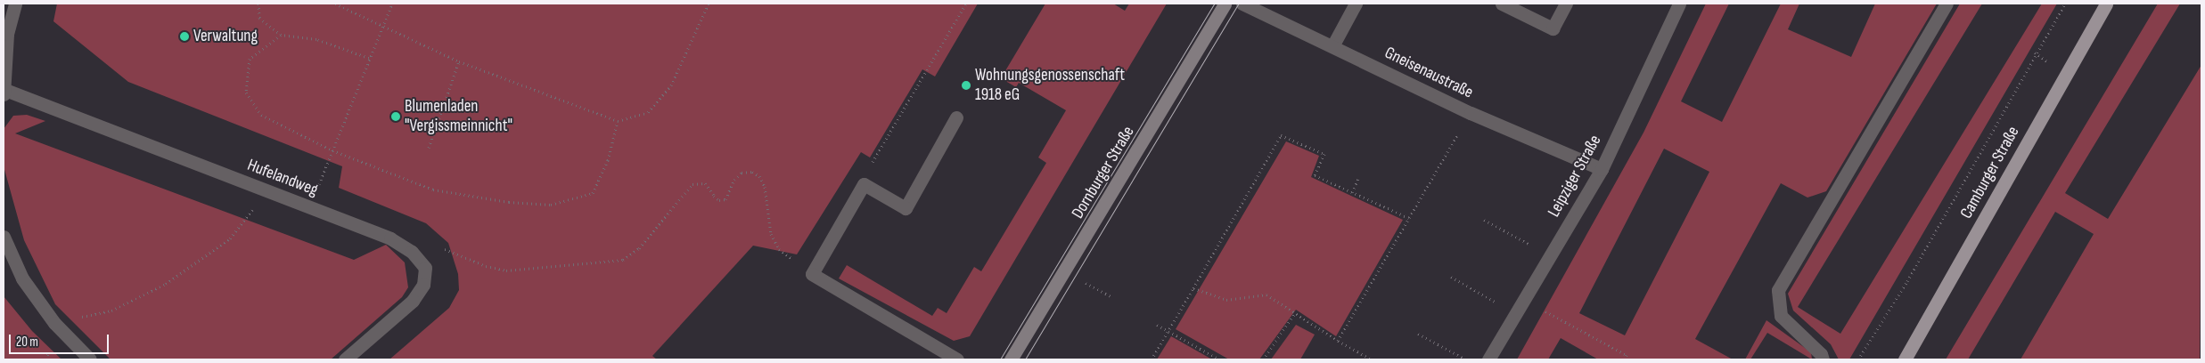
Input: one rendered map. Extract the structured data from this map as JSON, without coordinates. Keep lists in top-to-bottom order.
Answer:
{
  "streets": {
    "main road": ["Camburger Straße"],
    "street": [
      "Gneisenaustraße",
      "Dornburger Straße",
      "Leipziger Straße",
      "Hufelandweg"
    ]
  },
  "crossings": [
    ["Gneisenaustraße", "Leipziger Straße"]
  ],
  "places": ["Verwaltung", "Wohnungsgenossenschaft 1918 eG", "Blumenladen \"Vergissmeinnicht\""],
  "scale_bar": "20 m"
}
